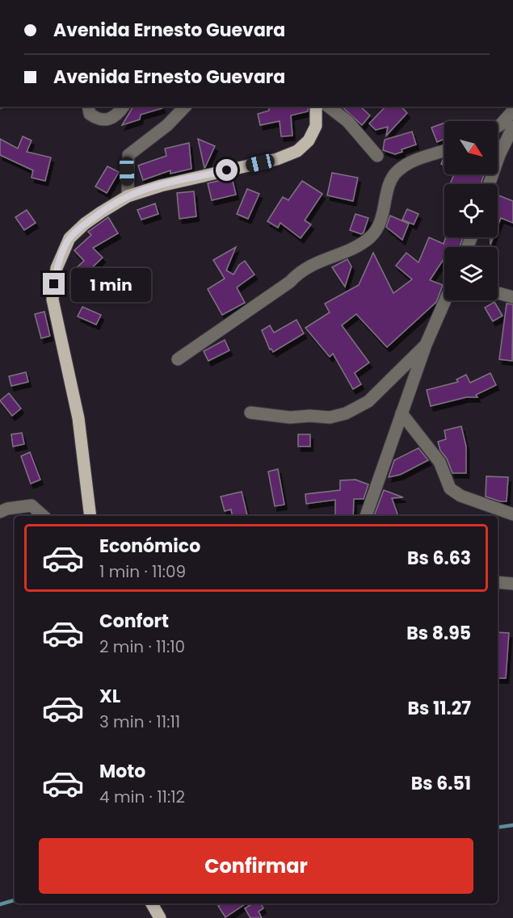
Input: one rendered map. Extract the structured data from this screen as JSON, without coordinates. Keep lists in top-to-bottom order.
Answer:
{
  "north": "bottom right",
  "page": {
    "banner": ["Avenida Ernesto Guevara", "Avenida Ernesto Guevara"],
    "bubble": "1 min",
    "list": [
      {
        "name": "Económico",
        "note": "1 min · 11:09",
        "value": "Bs 6.63"
      },
      {
        "name": "Confort",
        "note": "2 min · 11:10",
        "value": "Bs 8.95"
      },
      {
        "name": "XL",
        "note": "3 min · 11:11",
        "value": "Bs 11.27"
      },
      {
        "name": "Moto",
        "note": "4 min · 11:12",
        "value": "Bs 6.51"
      }
    ],
    "buttons": "Confirmar"
  }
}
